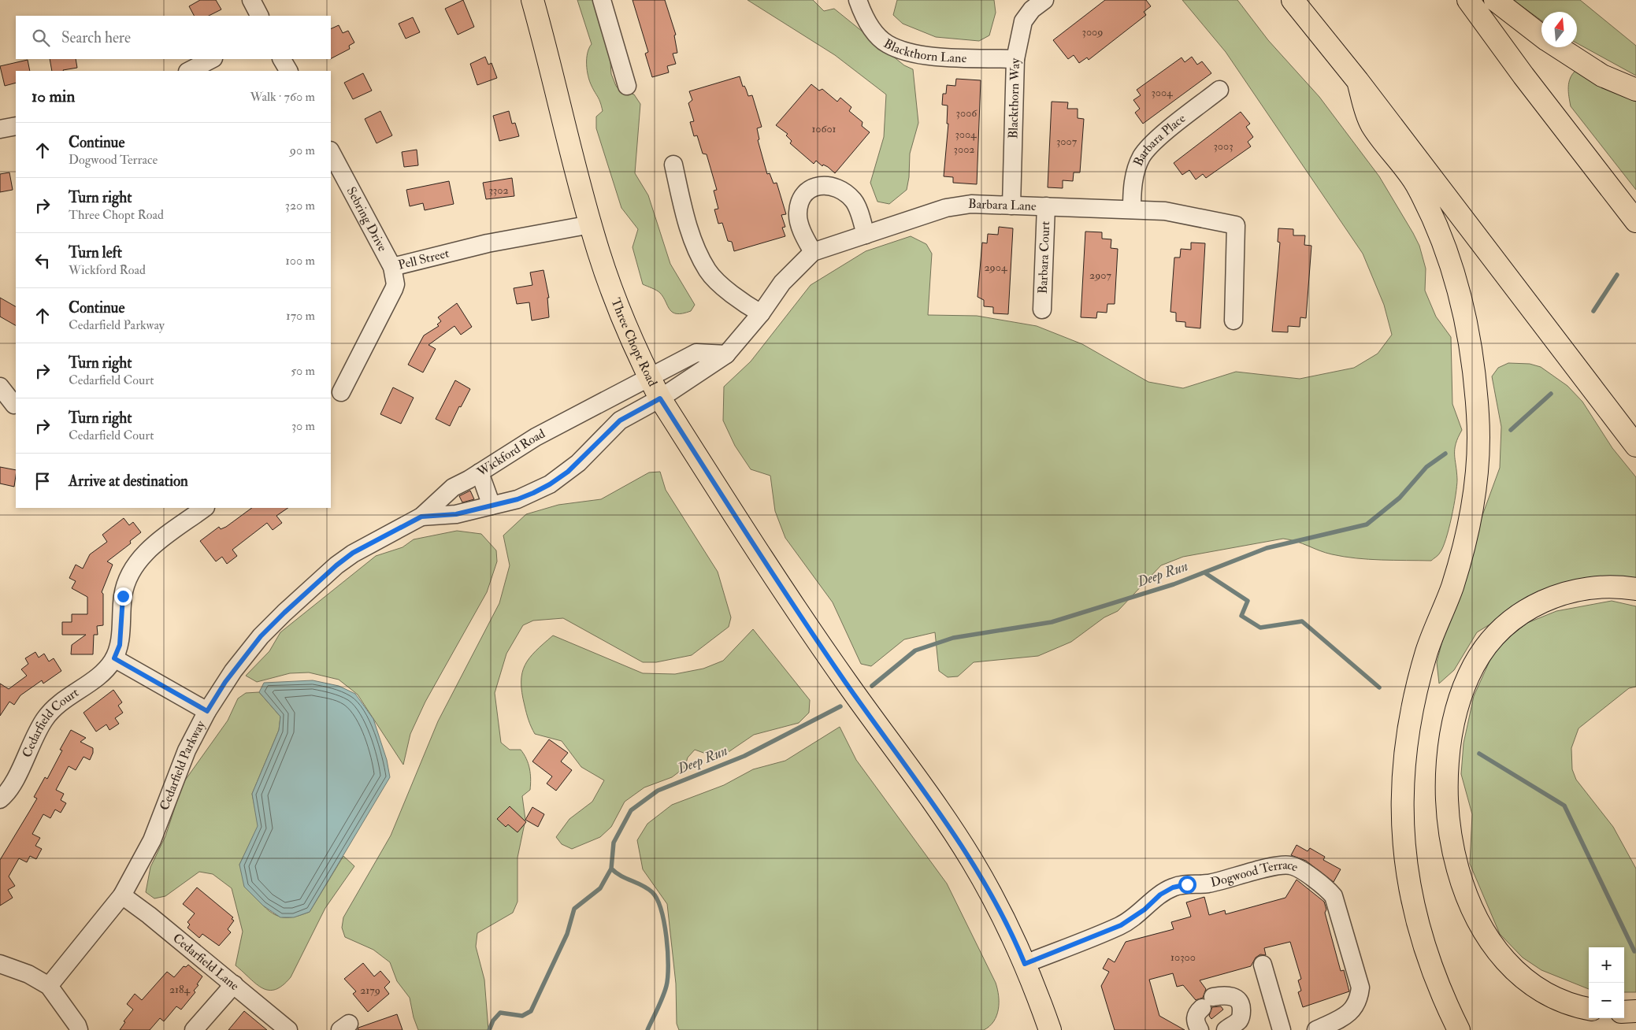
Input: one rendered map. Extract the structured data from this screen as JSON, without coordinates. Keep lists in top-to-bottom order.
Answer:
{
  "streets": {
    "main road": ["Three Chopt Road"],
    "street": [
      "Blackthorn Lane",
      "Blackthorn Way",
      "Barbara Place",
      "Barbara Lane",
      "Sebring Drive",
      "Barbara Court",
      "Pell Street",
      "Wickford Road",
      "Cedarfield Court",
      "Cedarfield Parkway",
      "Dogwood Terrace",
      "Cedarfield Lane"
    ]
  },
  "crossings": [
    ["Blackthorn Lane", "Blackthorn Way"],
    ["Blackthorn Way", "Barbara Lane"],
    ["Barbara Place", "Barbara Lane"],
    ["Barbara Lane", "Barbara Court"],
    ["Barbara Lane", "Three Chopt Road"],
    ["Sebring Drive", "Pell Street"],
    ["Pell Street", "Three Chopt Road"],
    ["Three Chopt Road", "Wickford Road"],
    ["Three Chopt Road", "Dogwood Terrace"],
    ["Wickford Road", "Cedarfield Parkway"],
    ["Cedarfield Parkway", "Cedarfield Lane"]
  ],
  "water": ["Deep Run"],
  "house_numbers": [
    "3009",
    "3004",
    "3006",
    "10601",
    "3004",
    "3007",
    "3003",
    "3002",
    "3302",
    "2904",
    "2907",
    "10300",
    "2184",
    "2179"
  ],
  "north": "top",
  "page": {
    "search": "Search here",
    "heading": ["10 min", "Walk · 760 m"],
    "list": [
      ["Continue", "Dogwood Terrace", "90 m"],
      ["Turn right", "Three Chopt Road", "320 m"],
      ["Turn left", "Wickford Road", "100 m"],
      ["Continue", "Cedarfield Parkway", "170 m"],
      ["Turn right", "Cedarfield Court", "50 m"],
      ["Turn right", "Cedarfield Court", "30 m"],
      "Arrive at destination"
    ],
    "map_buttons": ["+", "−"]
  }
}
